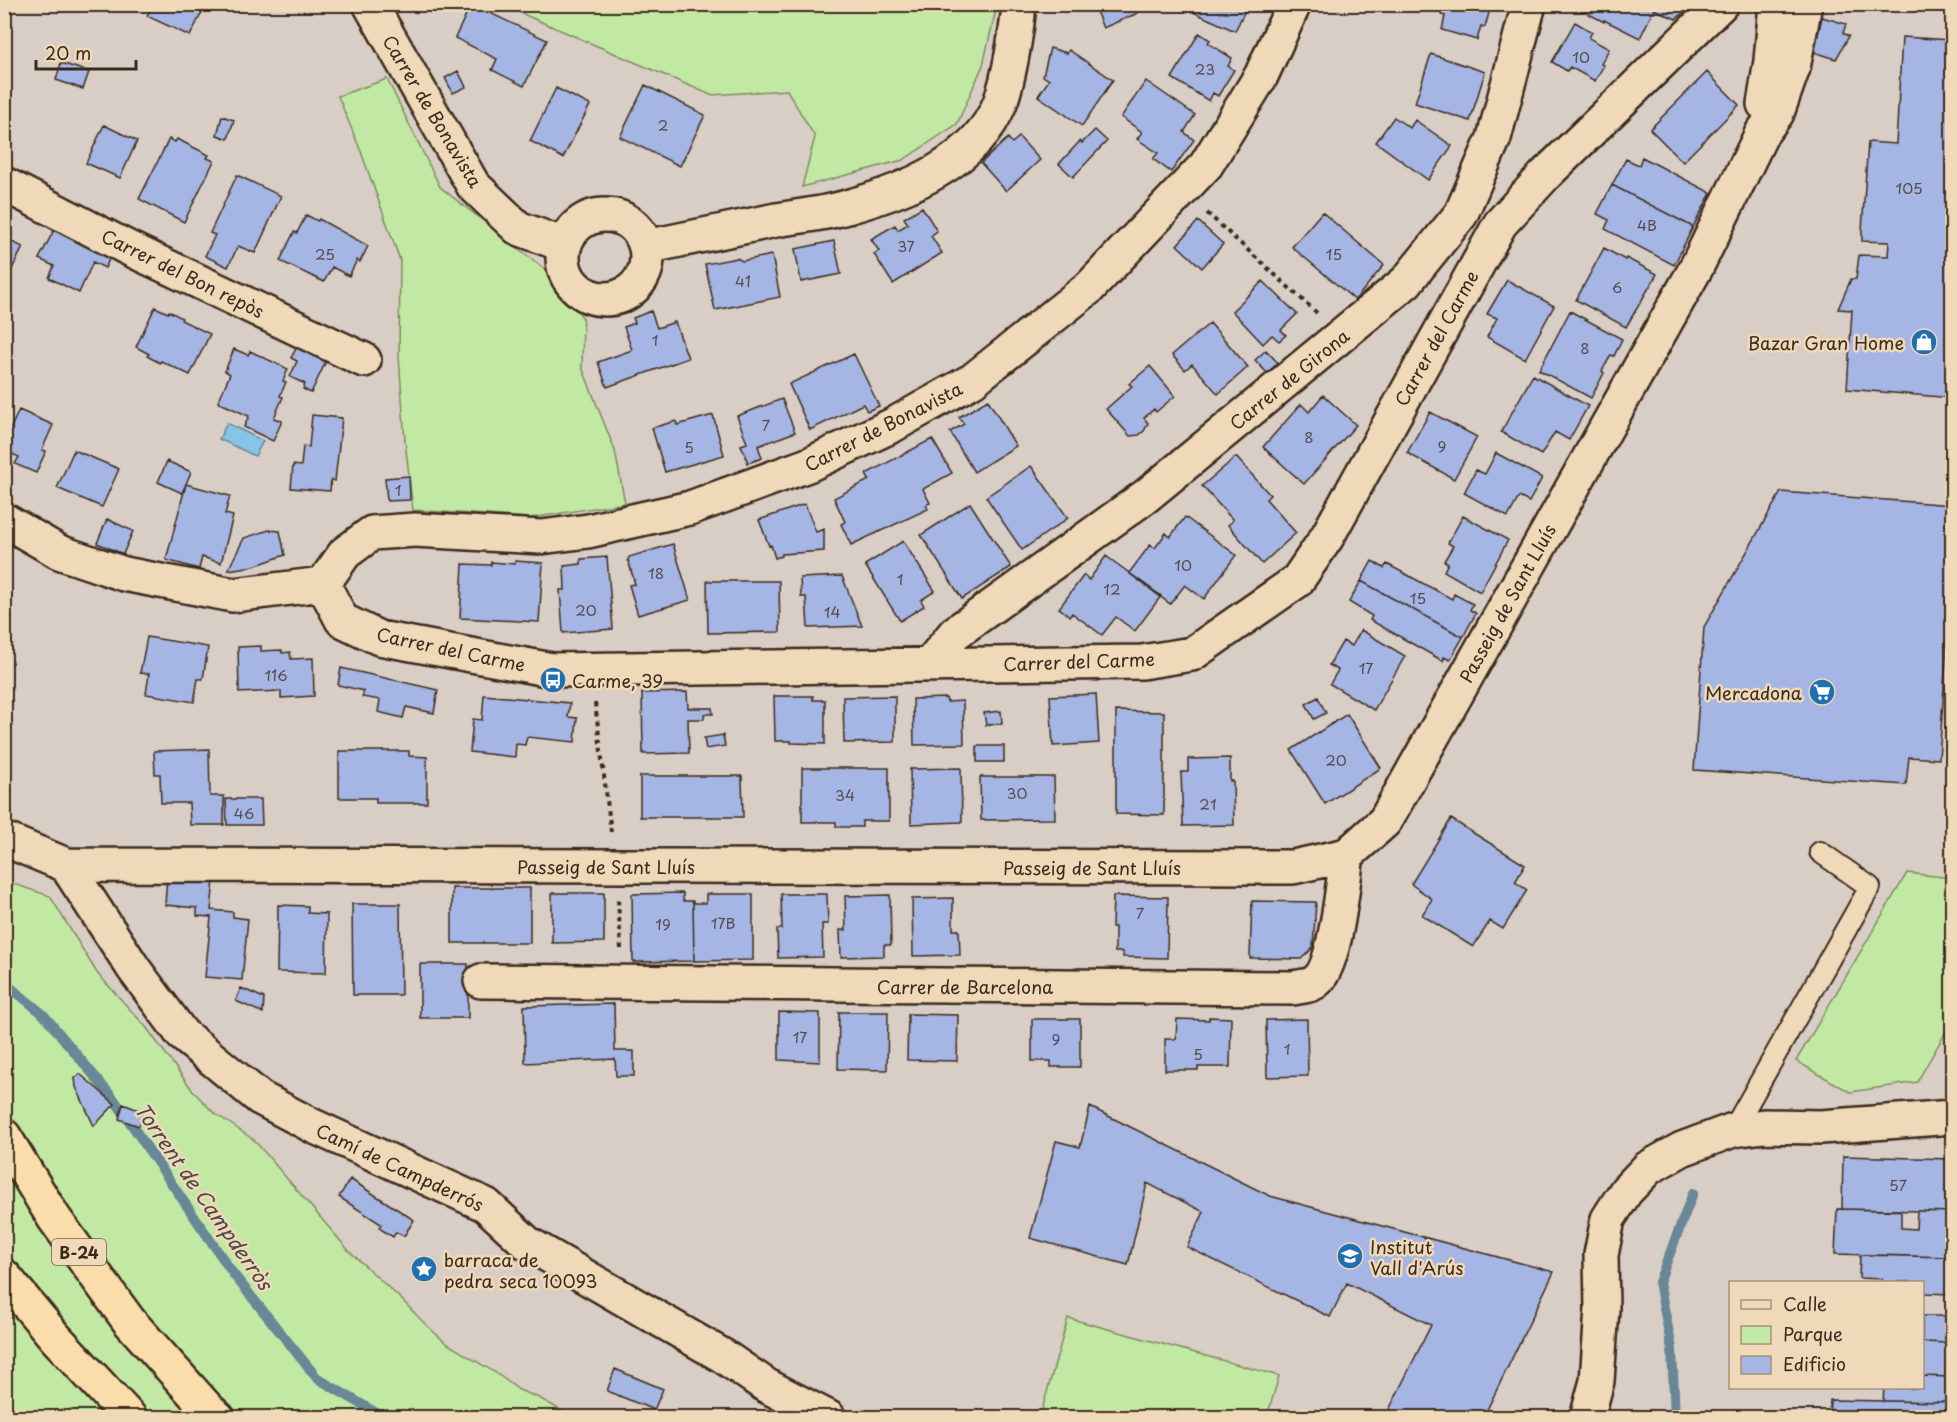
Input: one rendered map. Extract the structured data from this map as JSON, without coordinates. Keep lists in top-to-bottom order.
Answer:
{
  "streets": {
    "highway": ["B-24"],
    "street": [
      "Carrer de Bonavista",
      "Carrer del Bon repòs",
      "Carrer del Carme",
      "Carrer de Girona",
      "Passeig de Sant Lluís",
      "Carrer de Barcelona",
      "Camí de Campderrós"
    ]
  },
  "crossings": [
    ["Carrer de Bonavista", "Carrer del Carme"],
    ["Carrer del Carme", "Carrer de Girona"],
    ["Passeig de Sant Lluís", "Carrer de Barcelona"],
    ["Passeig de Sant Lluís", "Camí de Campderrós"]
  ],
  "water": ["Torrent de Campderròs"],
  "places": {
    "shop": ["Bazar Gran Home"],
    "bus stop": ["Carme, 39"],
    "supermarket": ["Mercadona"],
    "school or university": ["Institut Vall d'Arús"],
    "place": ["barraca de pedra seca 10093"]
  },
  "house_numbers": [
    "10",
    "23",
    "2",
    "105",
    "4B",
    "37",
    "25",
    "15",
    "41",
    "6",
    "1",
    "8",
    "7",
    "8",
    "9",
    "5",
    "1",
    "10",
    "18",
    "1",
    "12",
    "15",
    "20",
    "14",
    "17",
    "116",
    "20",
    "30",
    "34",
    "21",
    "46",
    "7",
    "17B",
    "19",
    "17",
    "9",
    "1",
    "5",
    "57"
  ],
  "legend": ["Calle", "Parque", "Edificio"],
  "scale_bar": "20 m"
}
